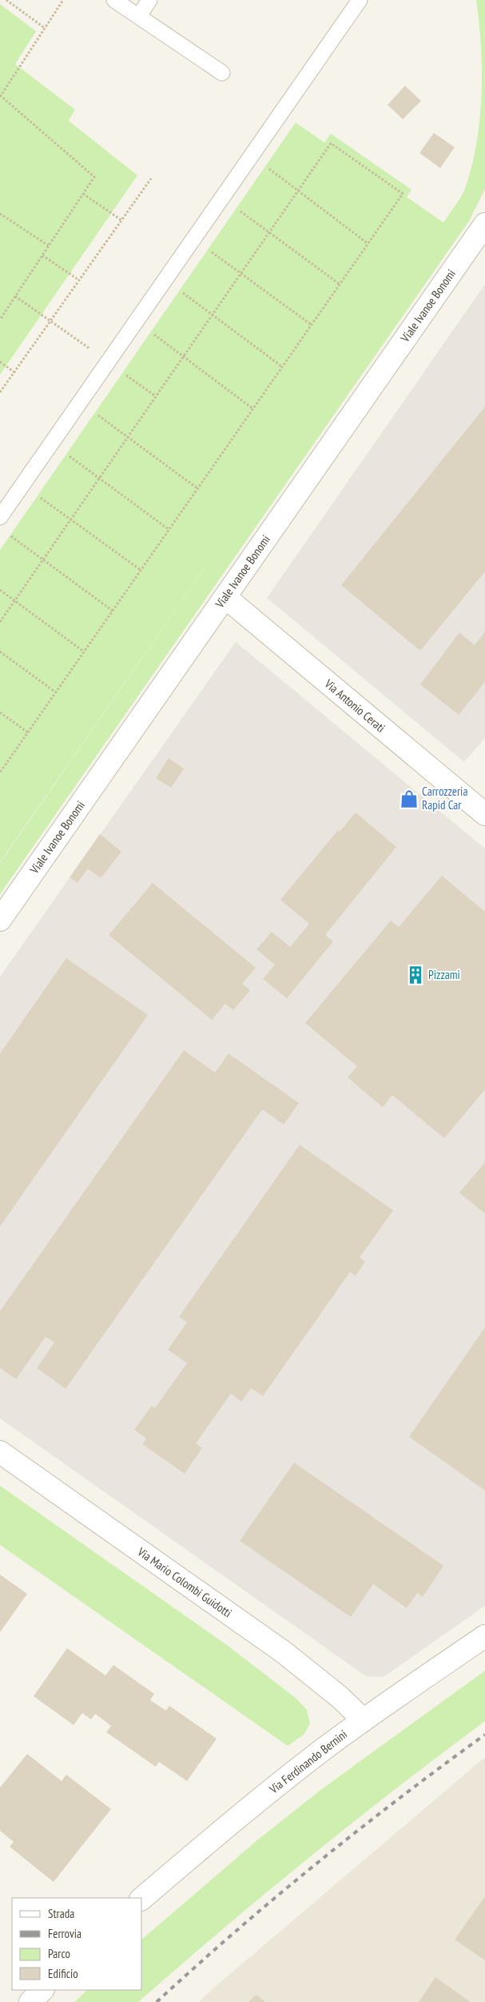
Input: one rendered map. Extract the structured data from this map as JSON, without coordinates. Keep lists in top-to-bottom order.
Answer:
{
  "streets": {
    "street": [
      "Viale Ivanoe Bonomi",
      "Via Antonio Cerati",
      "Via Mario Colombi Guidotti",
      "Via Ferdinando Bernini"
    ]
  },
  "crossings": [
    ["Viale Ivanoe Bonomi", "Via Antonio Cerati"],
    ["Via Mario Colombi Guidotti", "Via Ferdinando Bernini"]
  ],
  "places": {
    "shop": ["Carrozzeria Rapid Car"],
    "building": ["Pizzami"]
  },
  "legend": [
    "Strada",
    "Ferrovia",
    "Parco",
    "Edificio"
  ]
}
